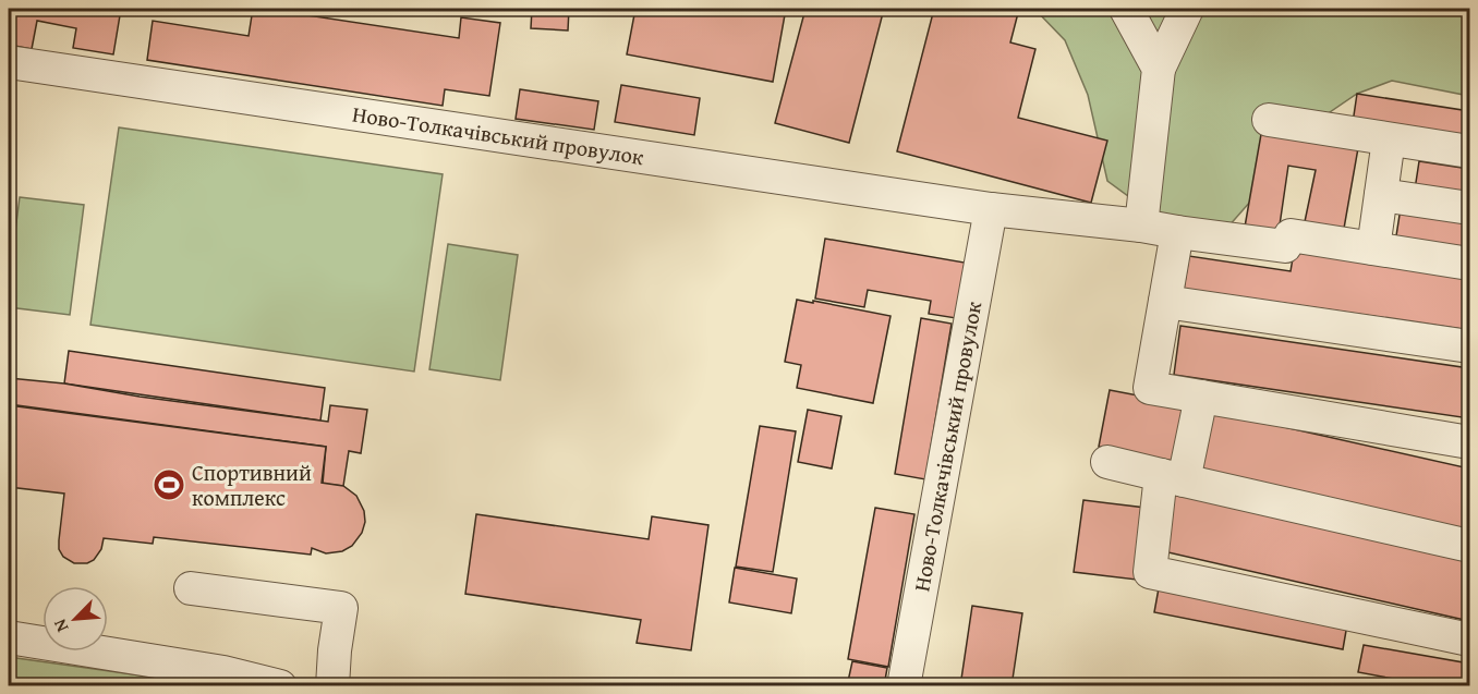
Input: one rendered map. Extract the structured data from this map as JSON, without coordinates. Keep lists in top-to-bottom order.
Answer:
{
  "streets": {
    "street": ["Ново-Толкачівський провулок"]
  },
  "places": {
    "sports": ["Спортивний комплекс"]
  },
  "north": "bottom left"
}
